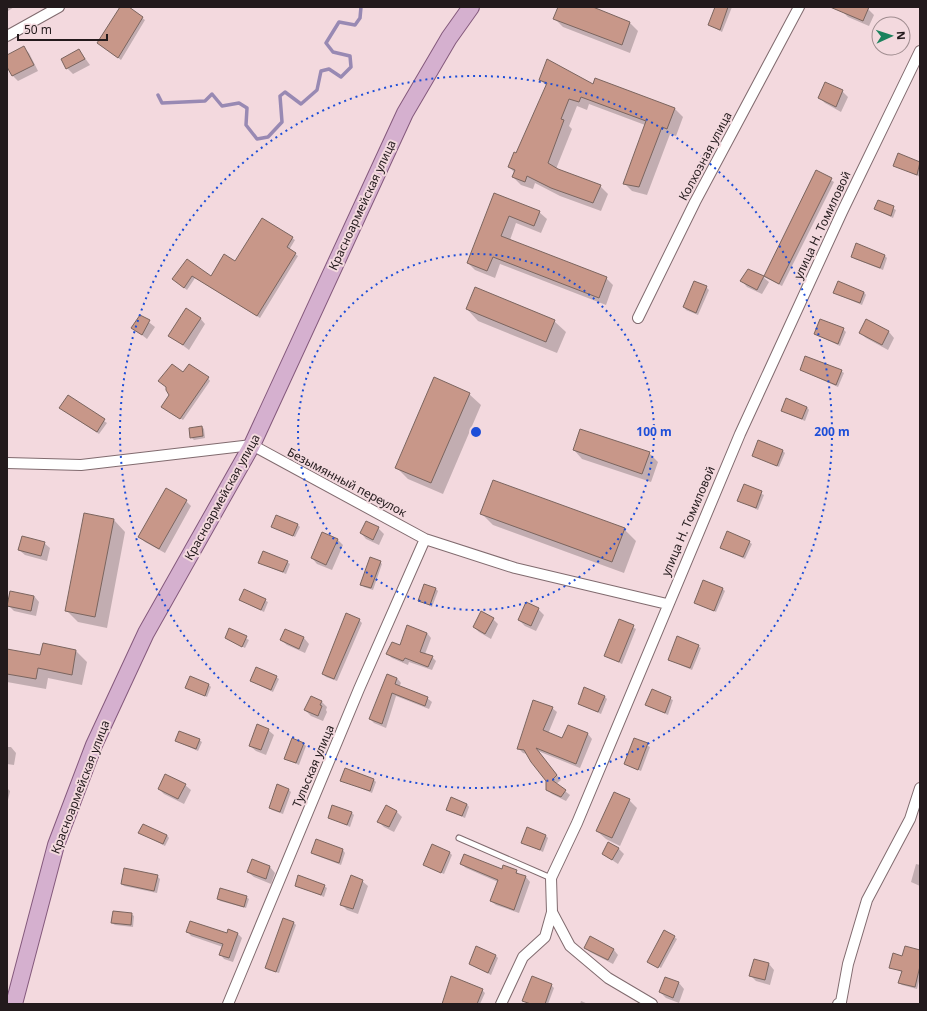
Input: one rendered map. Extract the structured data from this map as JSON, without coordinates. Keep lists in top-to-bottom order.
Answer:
{
  "streets": {
    "main road": ["Красноармейская улица"],
    "street": [
      "Колхозная улица",
      "улица Н. Томиловой",
      "Безымянный переулок",
      "Тульская улица"
    ]
  },
  "crossings": [
    ["Красноармейская улица", "Безымянный переулок"],
    ["улица Н. Томиловой", "Безымянный переулок"],
    ["Безымянный переулок", "Тульская улица"]
  ],
  "scale_bar": "50 m",
  "north": "right",
  "rings": ["100 m", "200 m"]
}
